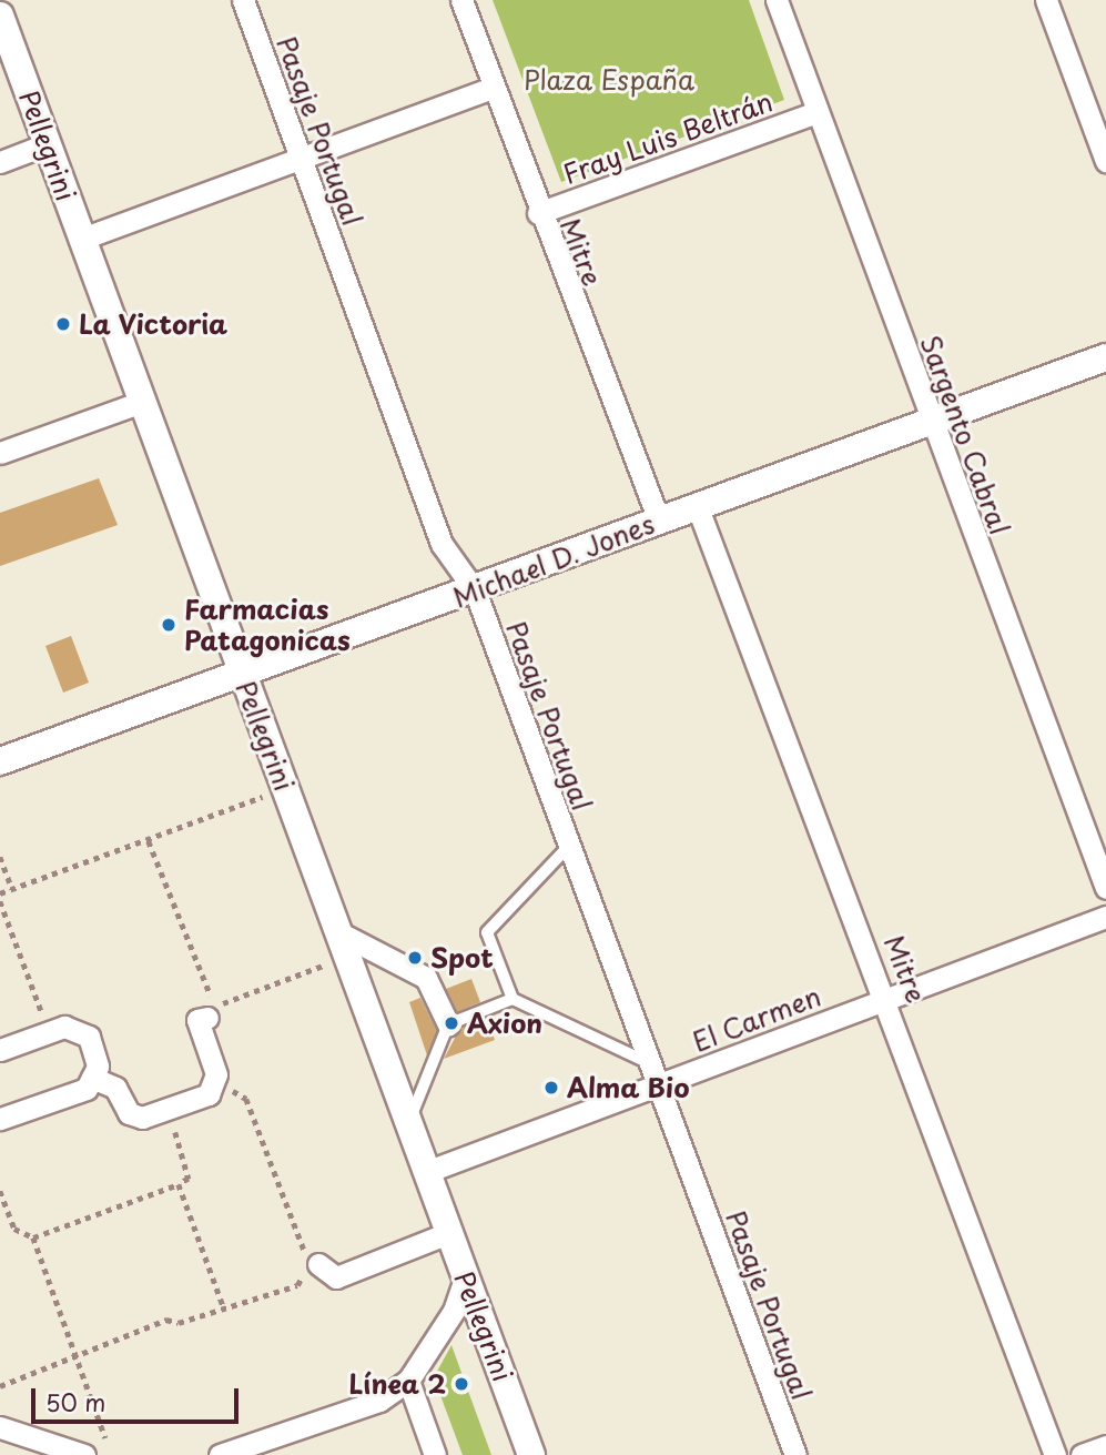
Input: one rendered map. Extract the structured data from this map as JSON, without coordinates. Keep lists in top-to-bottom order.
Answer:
{
  "streets": {
    "street": [
      "Pasaje Portugal",
      "Fray Luis Beltrán",
      "Pellegrini",
      "Mitre",
      "Sargento Cabral",
      "Michael D. Jones",
      "El Carmen"
    ]
  },
  "crossings": [
    ["Pasaje Portugal", "Michael D. Jones"],
    ["Pasaje Portugal", "El Carmen"],
    ["Fray Luis Beltrán", "Mitre"],
    ["Fray Luis Beltrán", "Sargento Cabral"],
    ["Pellegrini", "Michael D. Jones"],
    ["Pellegrini", "El Carmen"],
    ["Mitre", "Michael D. Jones"],
    ["Mitre", "El Carmen"],
    ["Sargento Cabral", "Michael D. Jones"]
  ],
  "parks": ["Plaza España"],
  "places": [
    "La Victoria",
    "Farmacias Patagonicas",
    "Spot",
    "Axion",
    "Alma Bio",
    "Línea 2"
  ],
  "scale_bar": "50 m"
}
